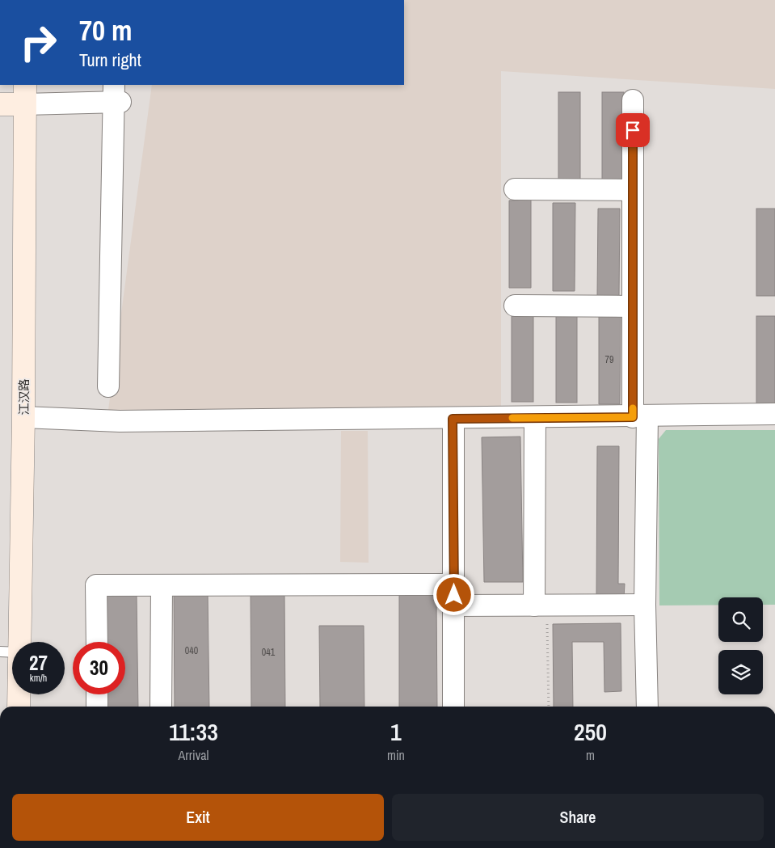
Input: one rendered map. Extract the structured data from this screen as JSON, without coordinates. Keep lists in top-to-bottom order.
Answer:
{
  "streets": {
    "street": ["江汉路"]
  },
  "house_numbers": ["79", "040", "041"],
  "page": {
    "turn": ["70 m", "Turn right"],
    "speed": "27 km/h",
    "limit": "30",
    "eta": [
      "11:33",
      "Arrival",
      "1",
      "min",
      "250",
      "m"
    ],
    "buttons": ["Exit", "Share"]
  }
}
